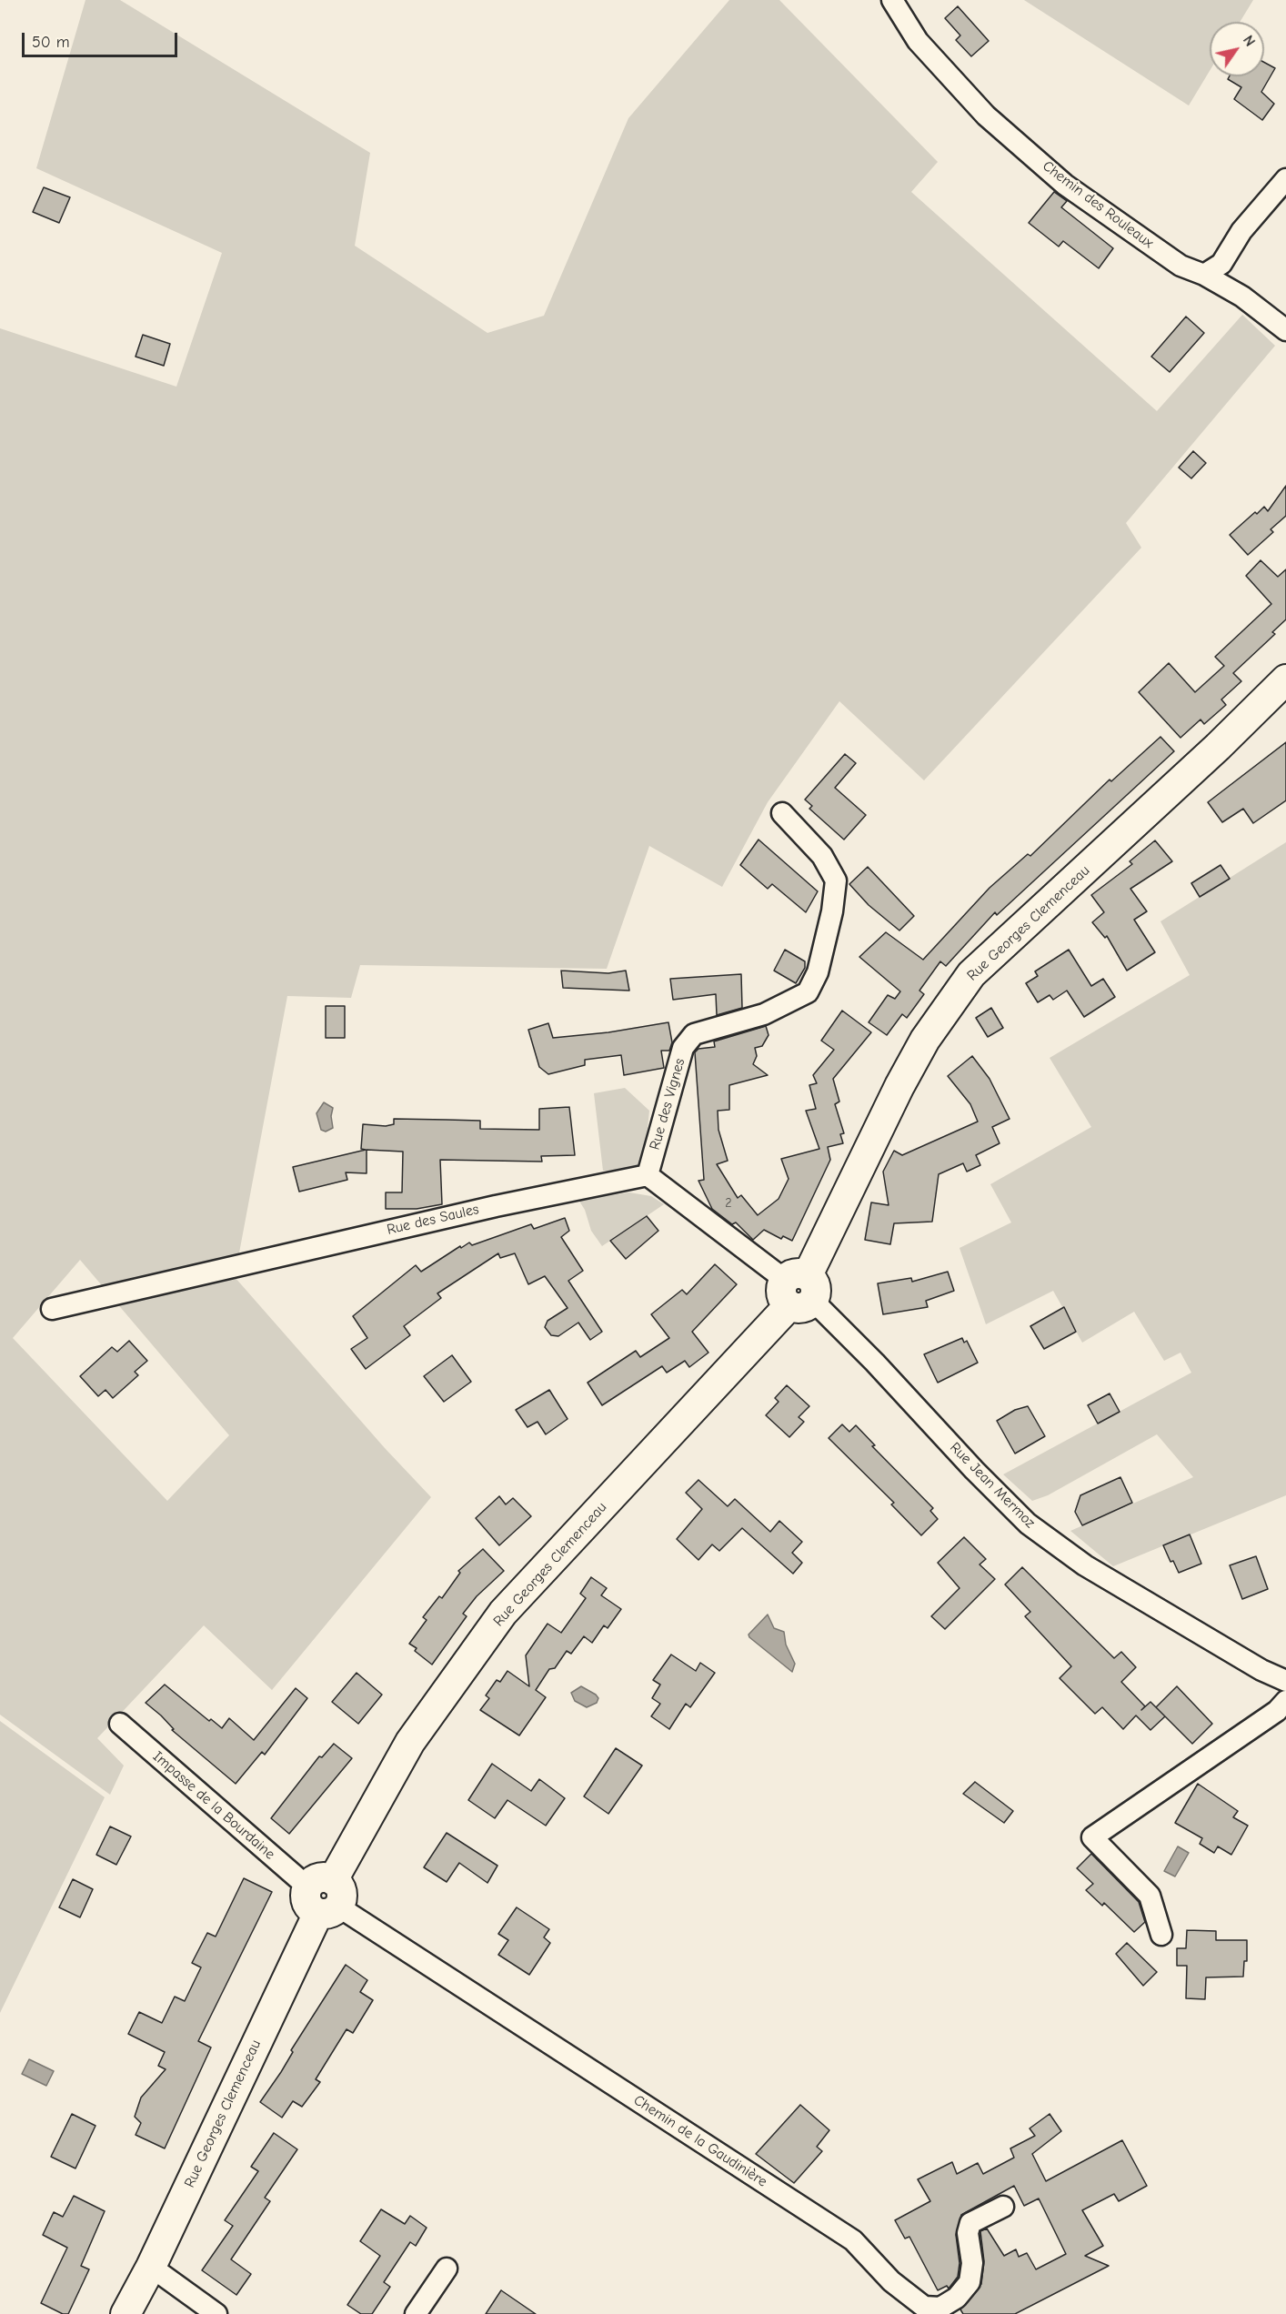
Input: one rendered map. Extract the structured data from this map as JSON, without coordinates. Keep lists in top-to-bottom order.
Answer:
{
  "streets": {
    "street": [
      "Chemin des Rouleaux",
      "Rue Georges Clemenceau",
      "Rue des Vignes",
      "Rue des Saules",
      "Rue Jean Mermoz",
      "Impasse de la Bourdaine",
      "Chemin de la Gaudinière"
    ]
  },
  "crossings": [
    ["Rue Georges Clemenceau", "Rue Jean Mermoz"],
    ["Rue Georges Clemenceau", "Impasse de la Bourdaine"],
    ["Rue Georges Clemenceau", "Chemin de la Gaudinière"],
    ["Rue des Vignes", "Rue des Saules"],
    ["Impasse de la Bourdaine", "Chemin de la Gaudinière"]
  ],
  "house_numbers": ["2"],
  "scale_bar": "50 m",
  "north": "top right"
}
